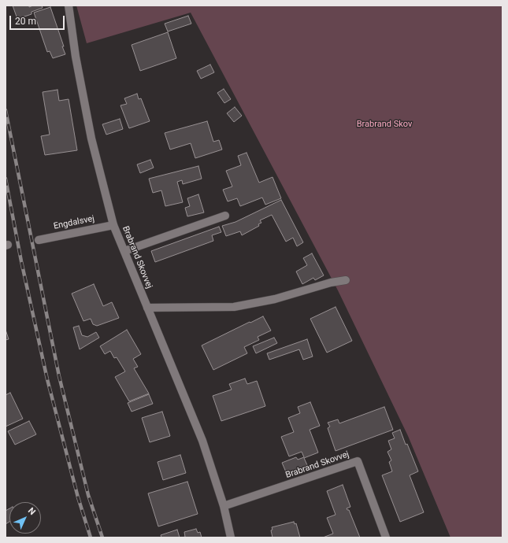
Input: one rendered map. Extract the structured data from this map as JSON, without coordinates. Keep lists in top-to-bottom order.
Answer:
{
  "streets": {
    "street": ["Engdalsvej", "Brabrand Skovvej"]
  },
  "crossings": [
    ["Engdalsvej", "Brabrand Skovvej"]
  ],
  "parks": ["Brabrand Skov"],
  "scale_bar": "20 m",
  "north": "top right"
}
